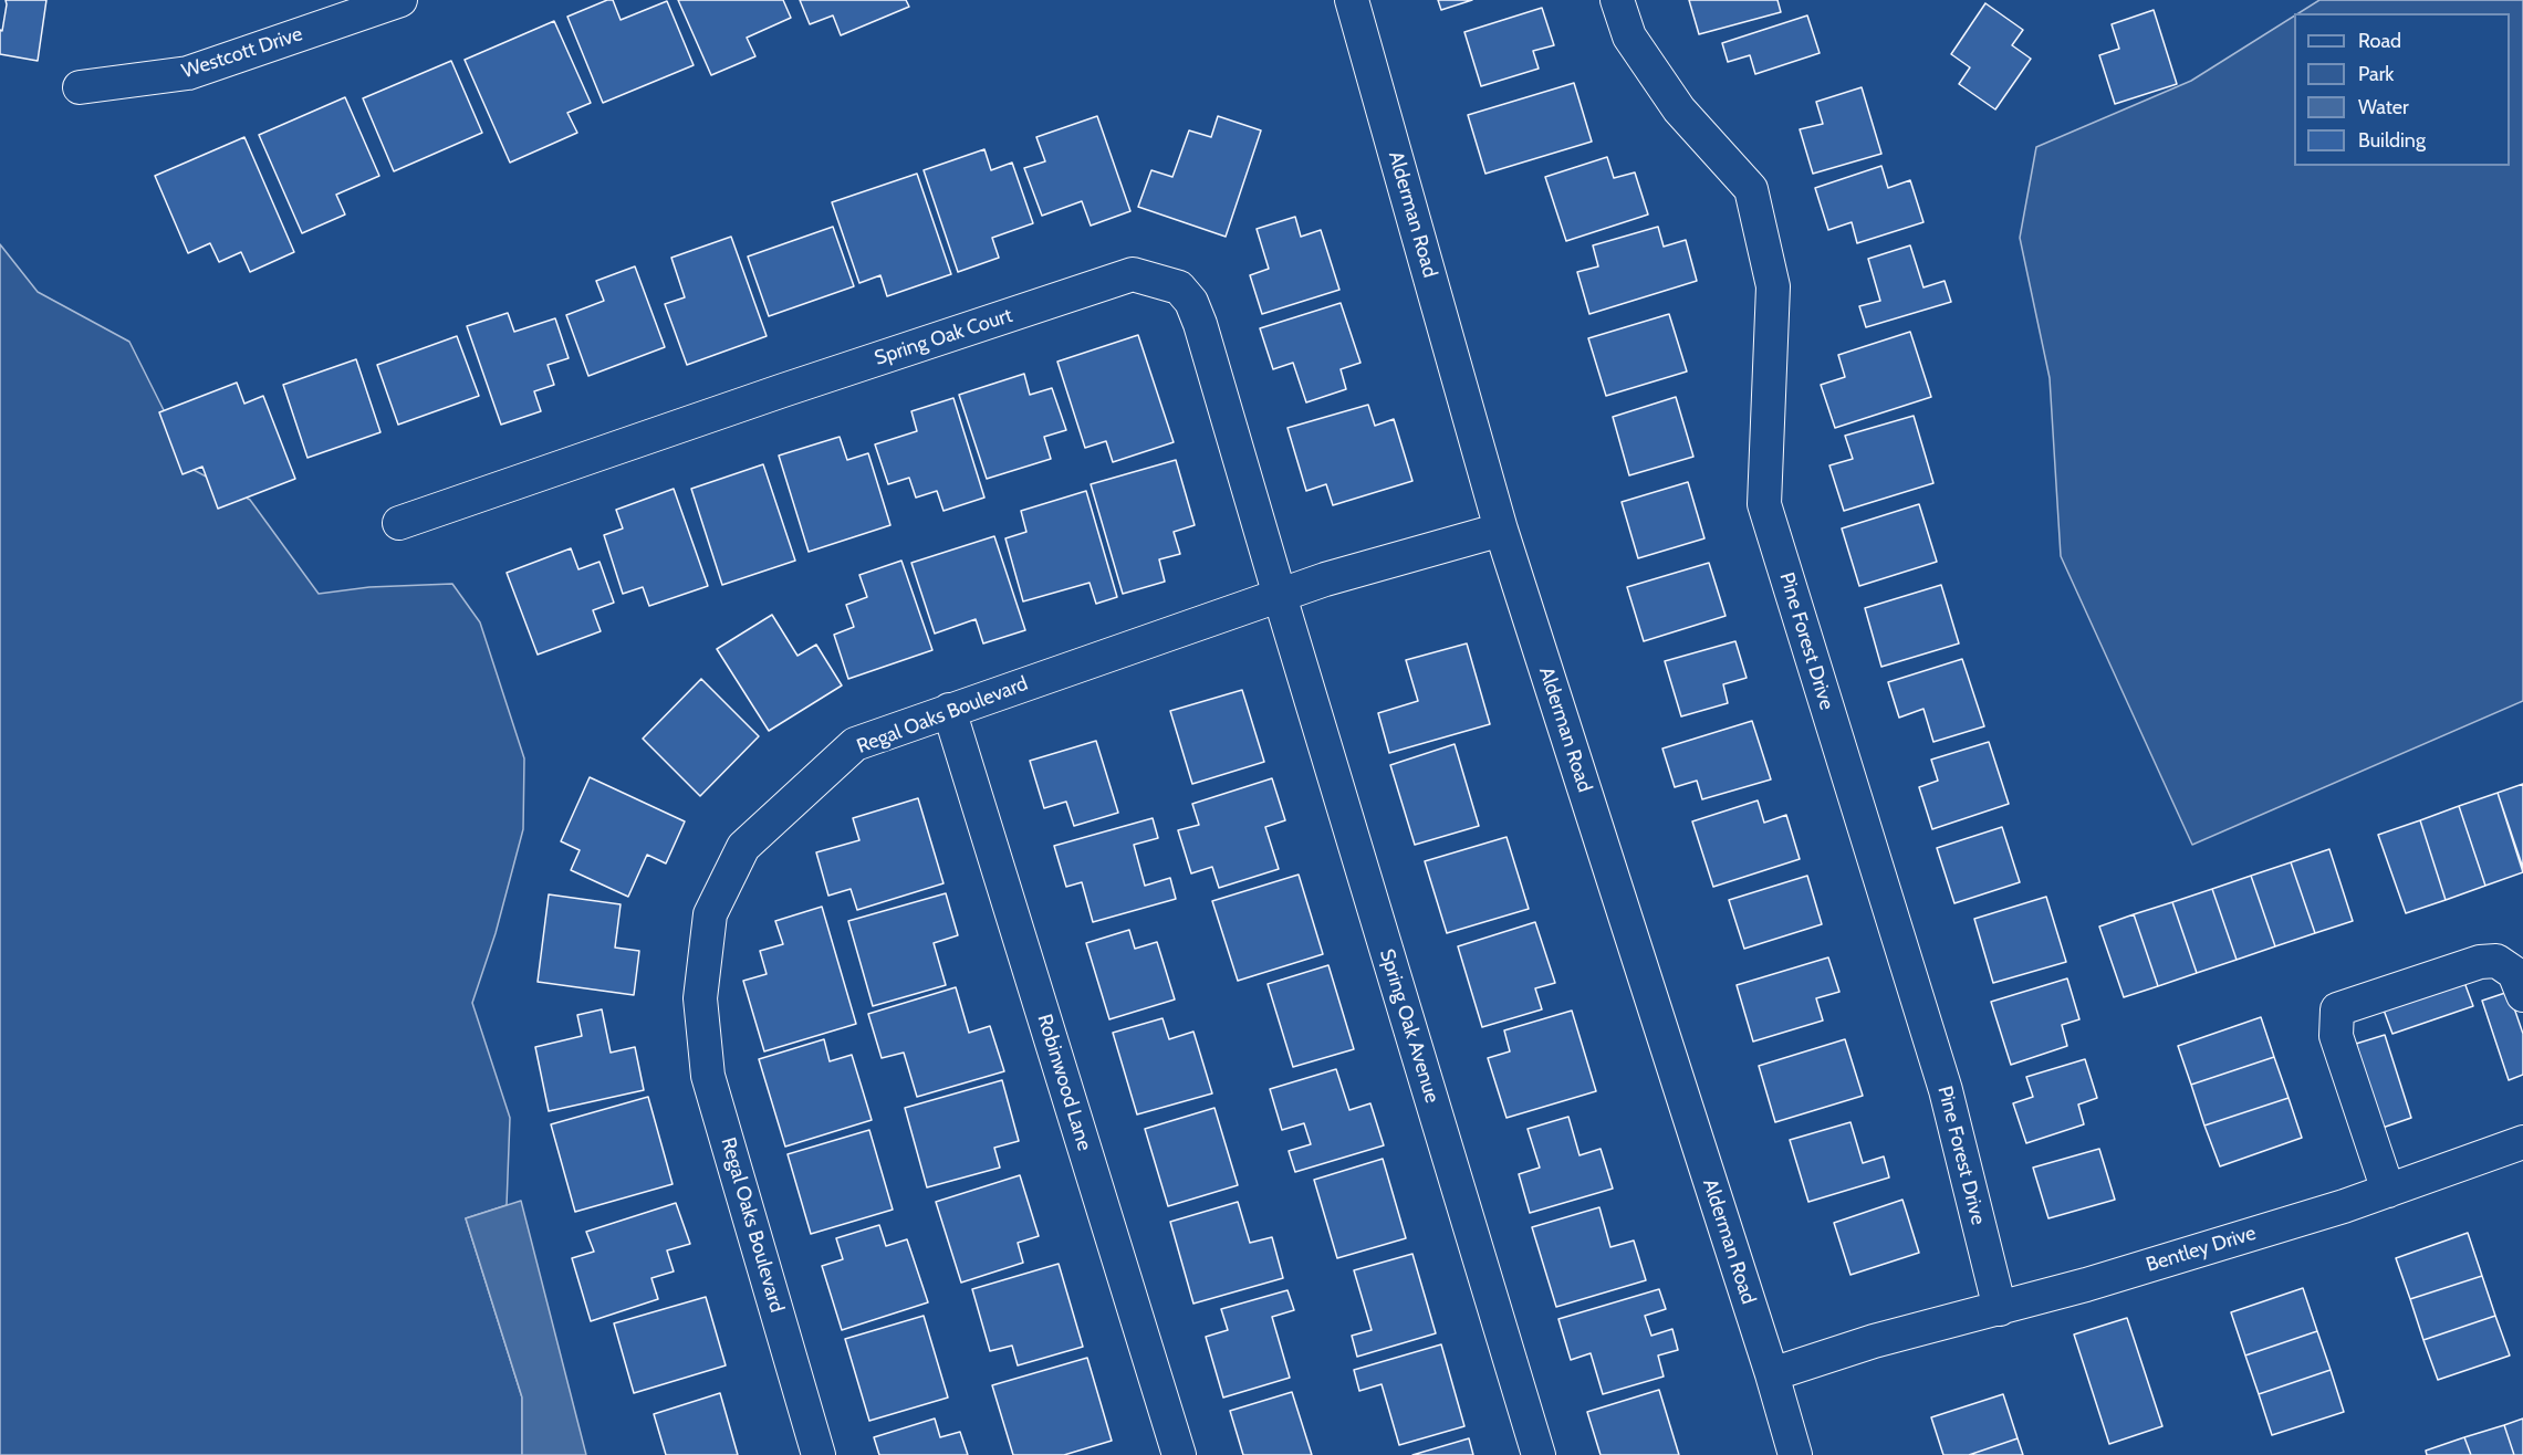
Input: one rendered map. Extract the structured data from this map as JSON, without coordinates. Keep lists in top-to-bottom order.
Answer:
{
  "streets": {
    "street": [
      "Westcott Drive",
      "Alderman Road",
      "Spring Oak Court",
      "Pine Forest Drive",
      "Regal Oaks Boulevard",
      "Spring Oak Avenue",
      "Robinwood Lane",
      "Bentley Drive"
    ]
  },
  "crossings": [
    ["Alderman Road", "Regal Oaks Boulevard"],
    ["Alderman Road", "Bentley Drive"],
    ["Spring Oak Court", "Regal Oaks Boulevard"],
    ["Spring Oak Court", "Spring Oak Avenue"],
    ["Pine Forest Drive", "Bentley Drive"],
    ["Regal Oaks Boulevard", "Spring Oak Avenue"],
    ["Regal Oaks Boulevard", "Robinwood Lane"]
  ],
  "legend": [
    "Road",
    "Park",
    "Water",
    "Building"
  ]
}
